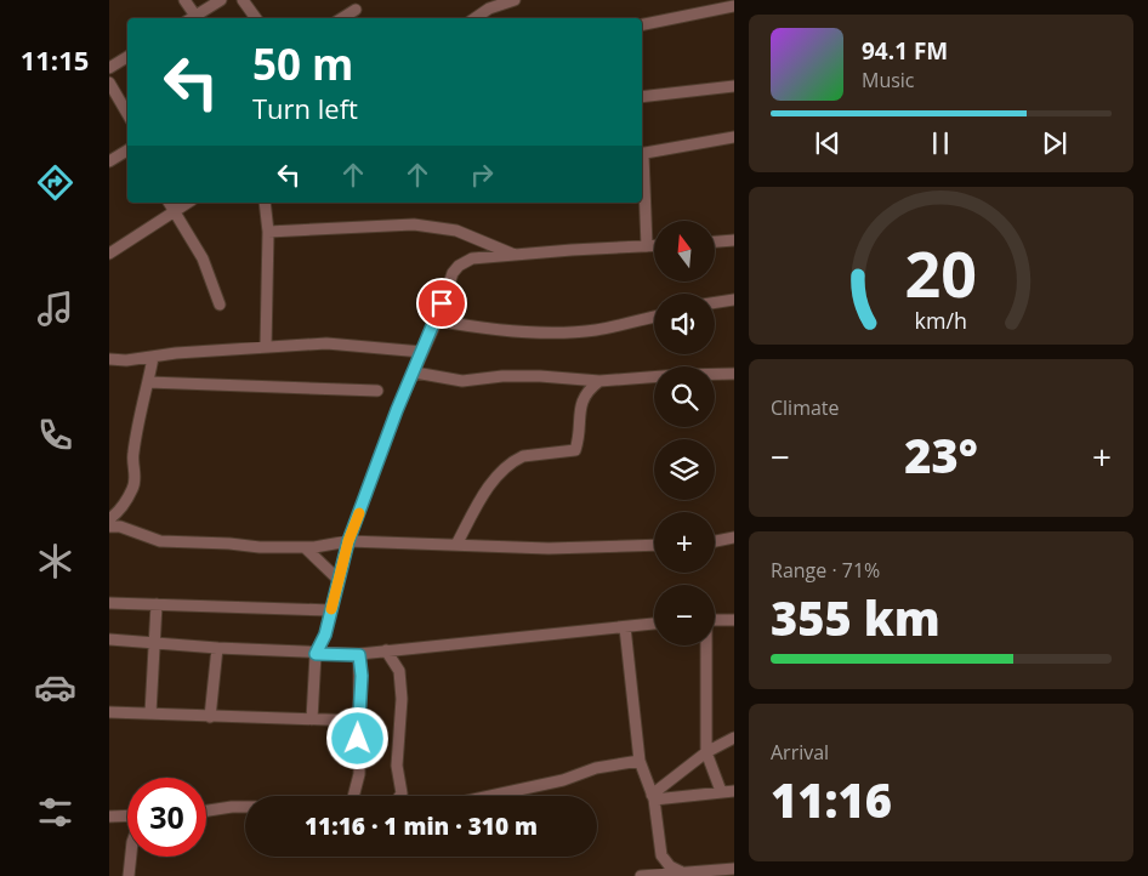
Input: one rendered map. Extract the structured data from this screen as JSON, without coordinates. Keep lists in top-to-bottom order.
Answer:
{
  "north": "top",
  "page": {
    "tabs": "11:15",
    "turn": ["50 m", "Turn left"],
    "song": ["94.1 FM", "Music"],
    "map_buttons": ["+", "−"],
    "tile": [
      "Climate",
      ["Range · 71%", "355 km"],
      ["Arrival", "11:16"]
    ],
    "heat": ["−", "23°", "+"],
    "limit": "30",
    "trip": "11:16 · 1 min · 310 m",
    "gauge": ["20", "km/h"]
  }
}
